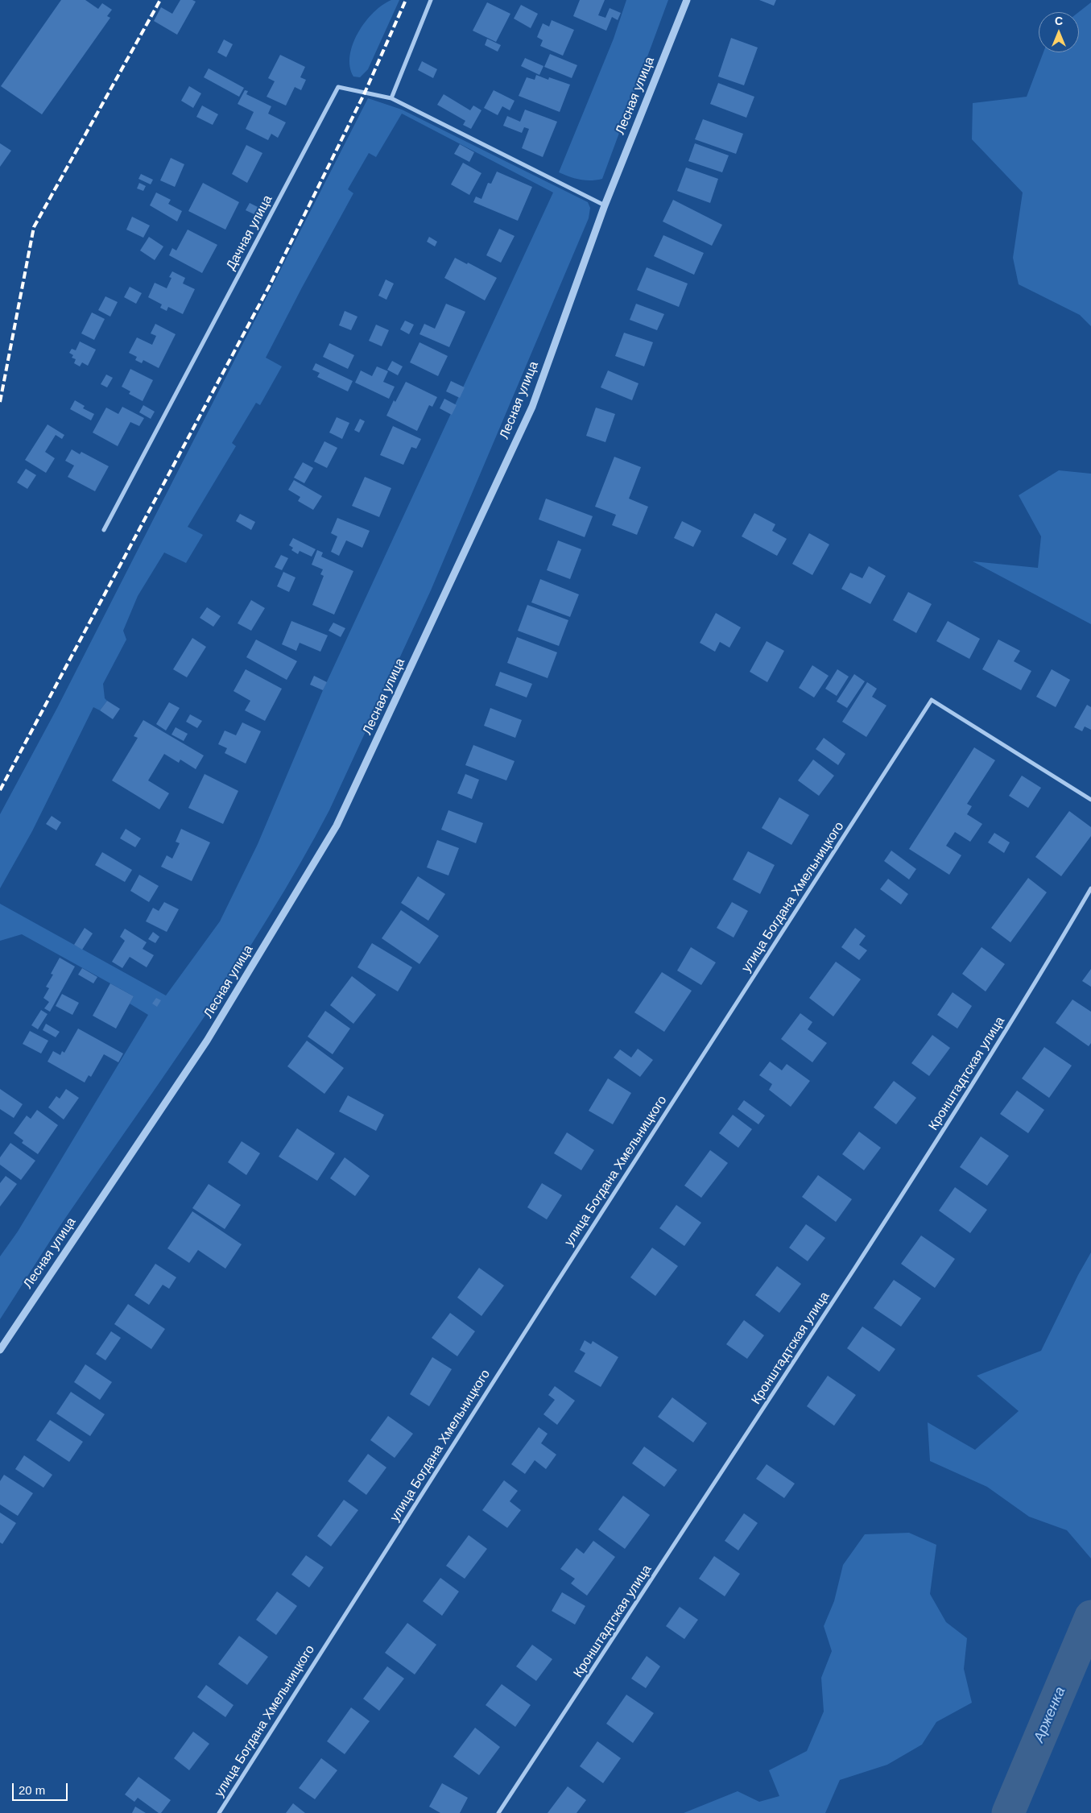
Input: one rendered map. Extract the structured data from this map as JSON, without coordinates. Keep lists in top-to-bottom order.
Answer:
{
  "streets": {
    "street": [
      "Лесная улица",
      "Дачная улица",
      "улица Богдана Хмельницкого",
      "Кронштадтская улица"
    ]
  },
  "water": ["Арженка"],
  "scale_bar": "20 m",
  "north": "top"
}
